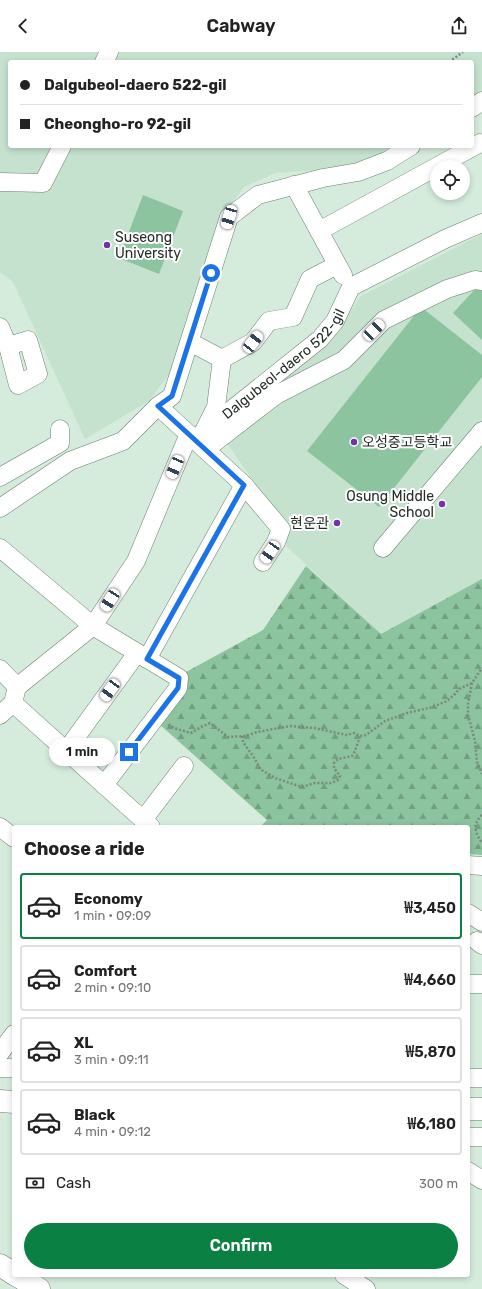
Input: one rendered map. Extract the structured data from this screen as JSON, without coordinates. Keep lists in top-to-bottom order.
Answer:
{
  "streets": {
    "street": ["Dalgubeol-daero 522-gil"]
  },
  "places": [
    "Suseong University",
    "오성중고등학교",
    "Osung Middle School",
    "현운관"
  ],
  "page": {
    "header": "Cabway",
    "banner": ["Dalgubeol-daero 522-gil", "Cheongho-ro 92-gil"],
    "bubble": "1 min",
    "heading": "Choose a ride",
    "list": [
      {
        "name": "Economy",
        "note": "1 min · 09:09",
        "value": "₩3,450"
      },
      {
        "name": "Comfort",
        "note": "2 min · 09:10",
        "value": "₩4,660"
      },
      {
        "name": "XL",
        "note": "3 min · 09:11",
        "value": "₩5,870"
      },
      {
        "name": "Black",
        "note": "4 min · 09:12",
        "value": "₩6,180"
      }
    ],
    "pay": ["Cash", "300 m"],
    "buttons": "Confirm"
  }
}
